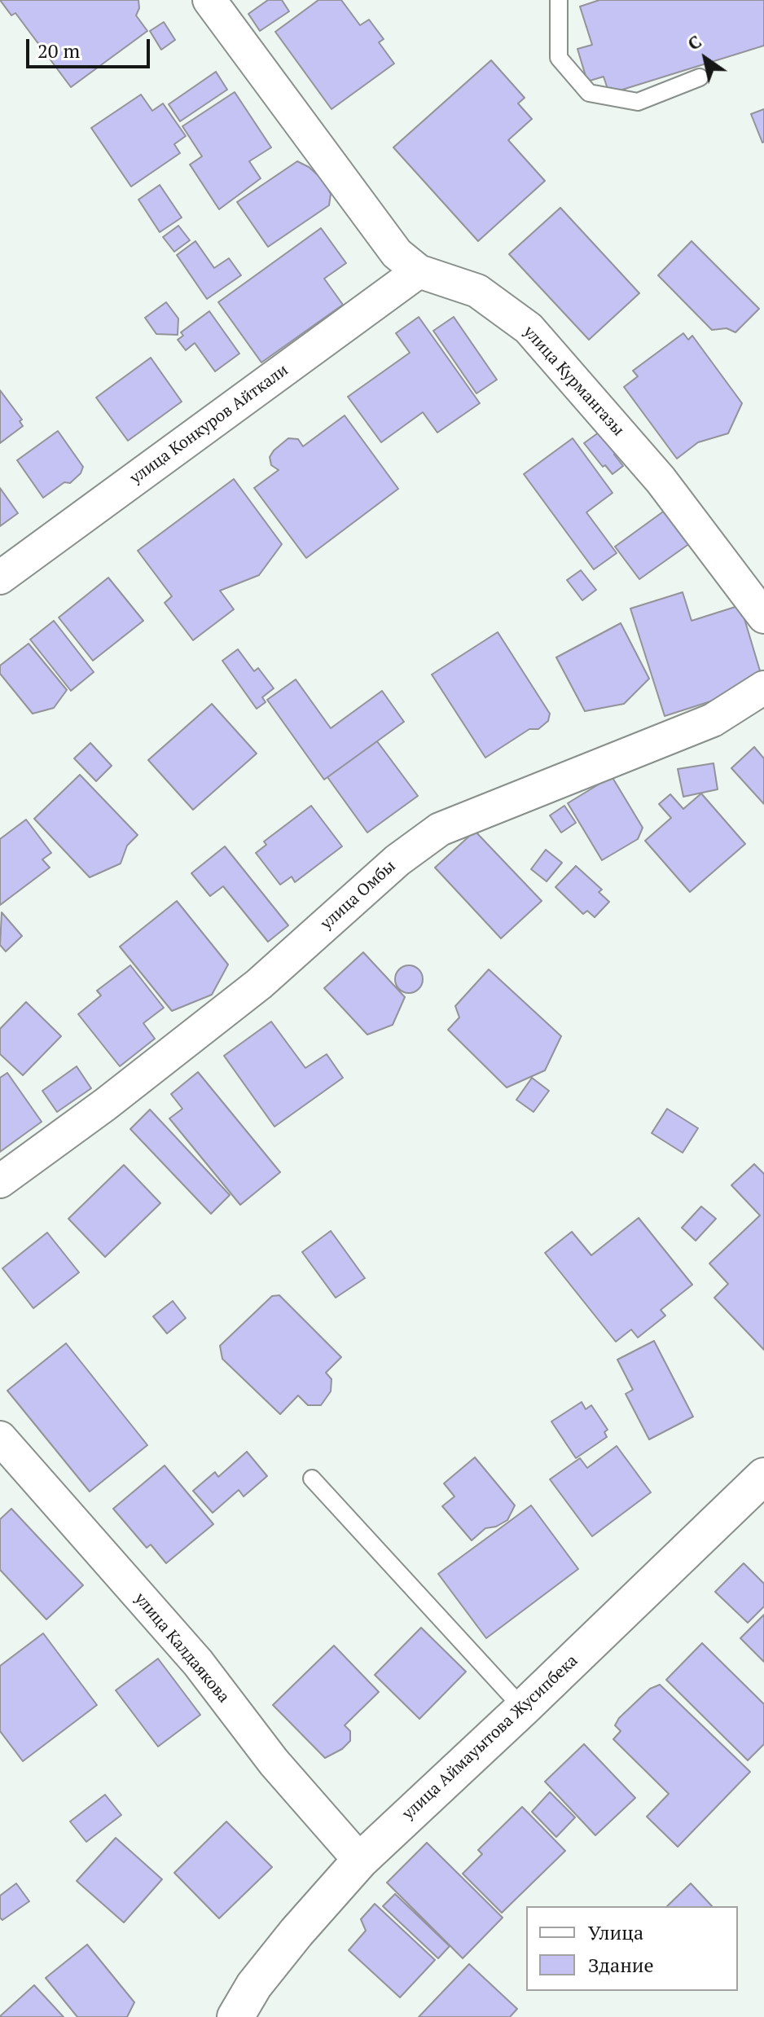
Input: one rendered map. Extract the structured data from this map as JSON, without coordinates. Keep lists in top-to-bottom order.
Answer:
{
  "streets": {
    "street": [
      "улица Курмангазы",
      "улица Конкуров Айткали",
      "улица Омбы",
      "улица Калдаякова",
      "улица Аймауытова Жусипбека"
    ]
  },
  "crossings": [
    ["улица Курмангазы", "улица Конкуров Айткали"],
    ["улица Калдаякова", "улица Аймауытова Жусипбека"]
  ],
  "legend": ["Улица", "Здание"],
  "scale_bar": "20 m",
  "north": "top left"
}
